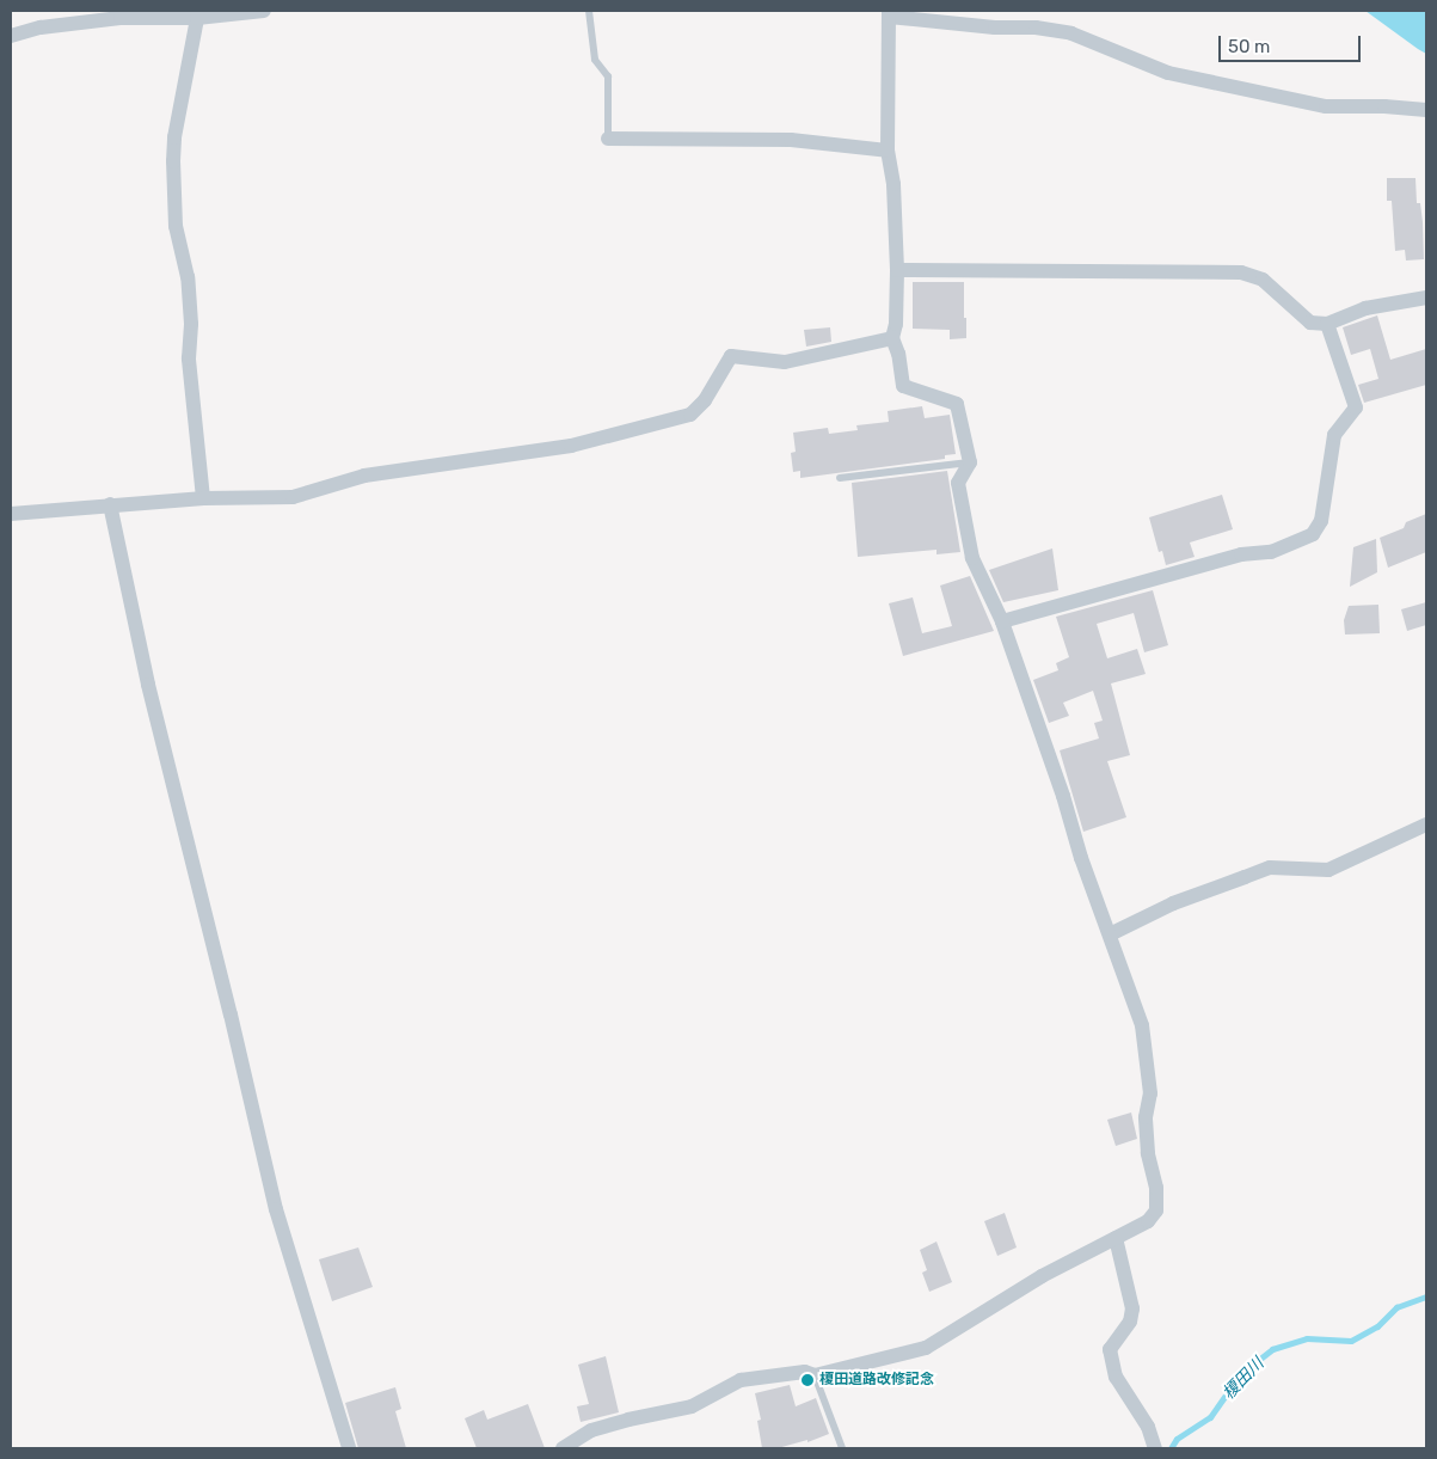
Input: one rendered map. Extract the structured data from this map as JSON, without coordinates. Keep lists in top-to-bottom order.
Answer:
{
  "water": ["榎田川"],
  "places": ["榎田道路改修記念"],
  "scale_bar": "50 m"
}
